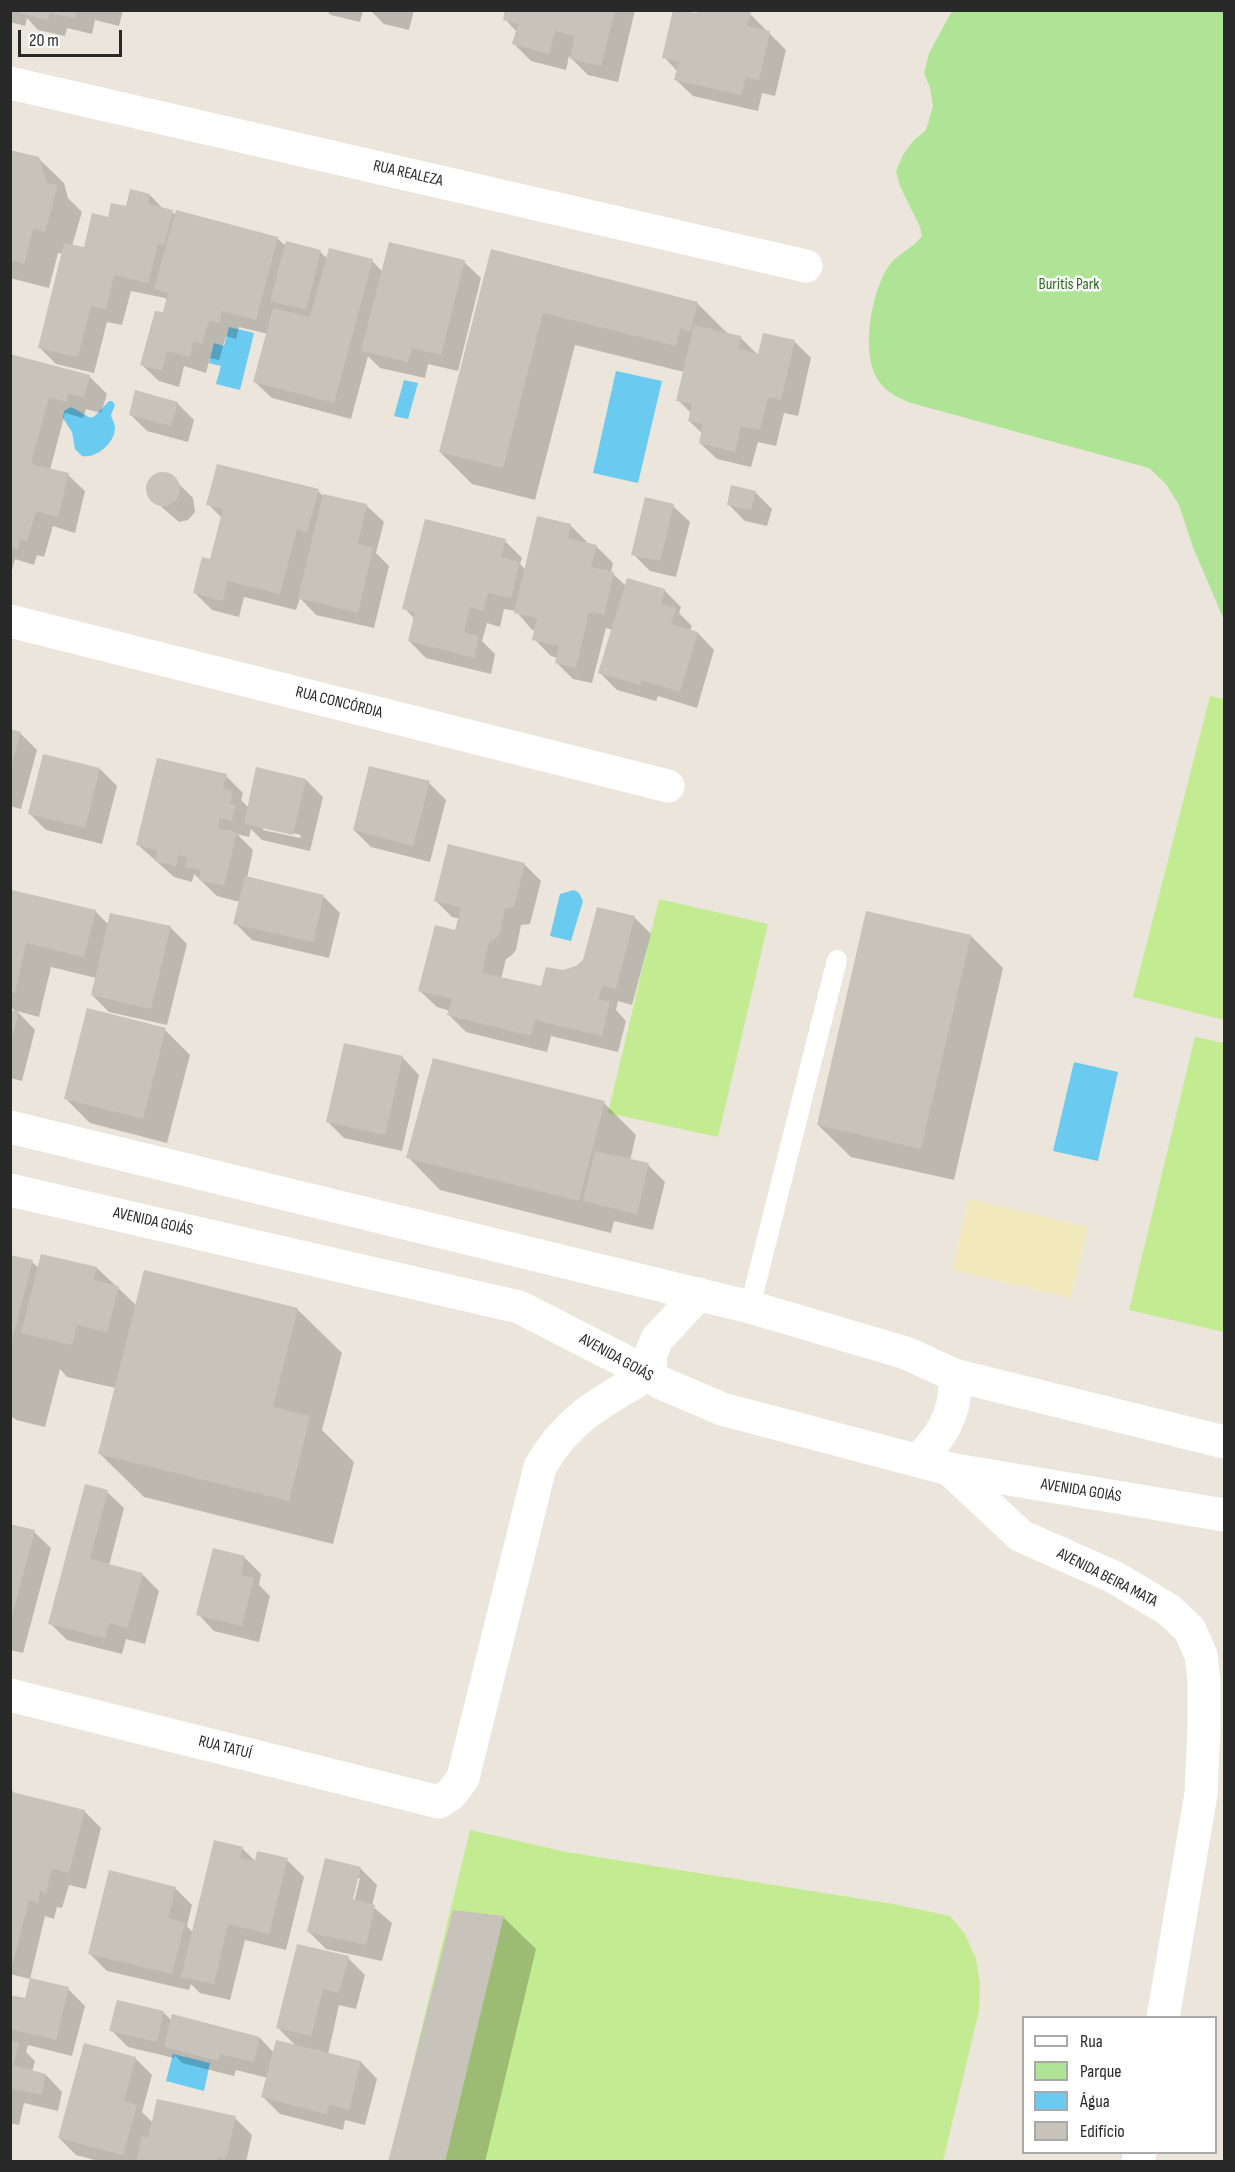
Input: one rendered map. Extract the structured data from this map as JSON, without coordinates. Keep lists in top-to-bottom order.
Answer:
{
  "streets": {
    "street": [
      "RUA REALEZA",
      "RUA CONCÓRDIA",
      "AVENIDA GOIÁS",
      "AVENIDA BEIRA MATA",
      "RUA TATUÍ"
    ]
  },
  "crossings": [
    ["AVENIDA GOIÁS", "AVENIDA BEIRA MATA"],
    ["AVENIDA GOIÁS", "RUA TATUÍ"]
  ],
  "parks": ["Buritis Park"],
  "legend": [
    "Rua",
    "Parque",
    "Água",
    "Edifício"
  ],
  "scale_bar": "20 m"
}
